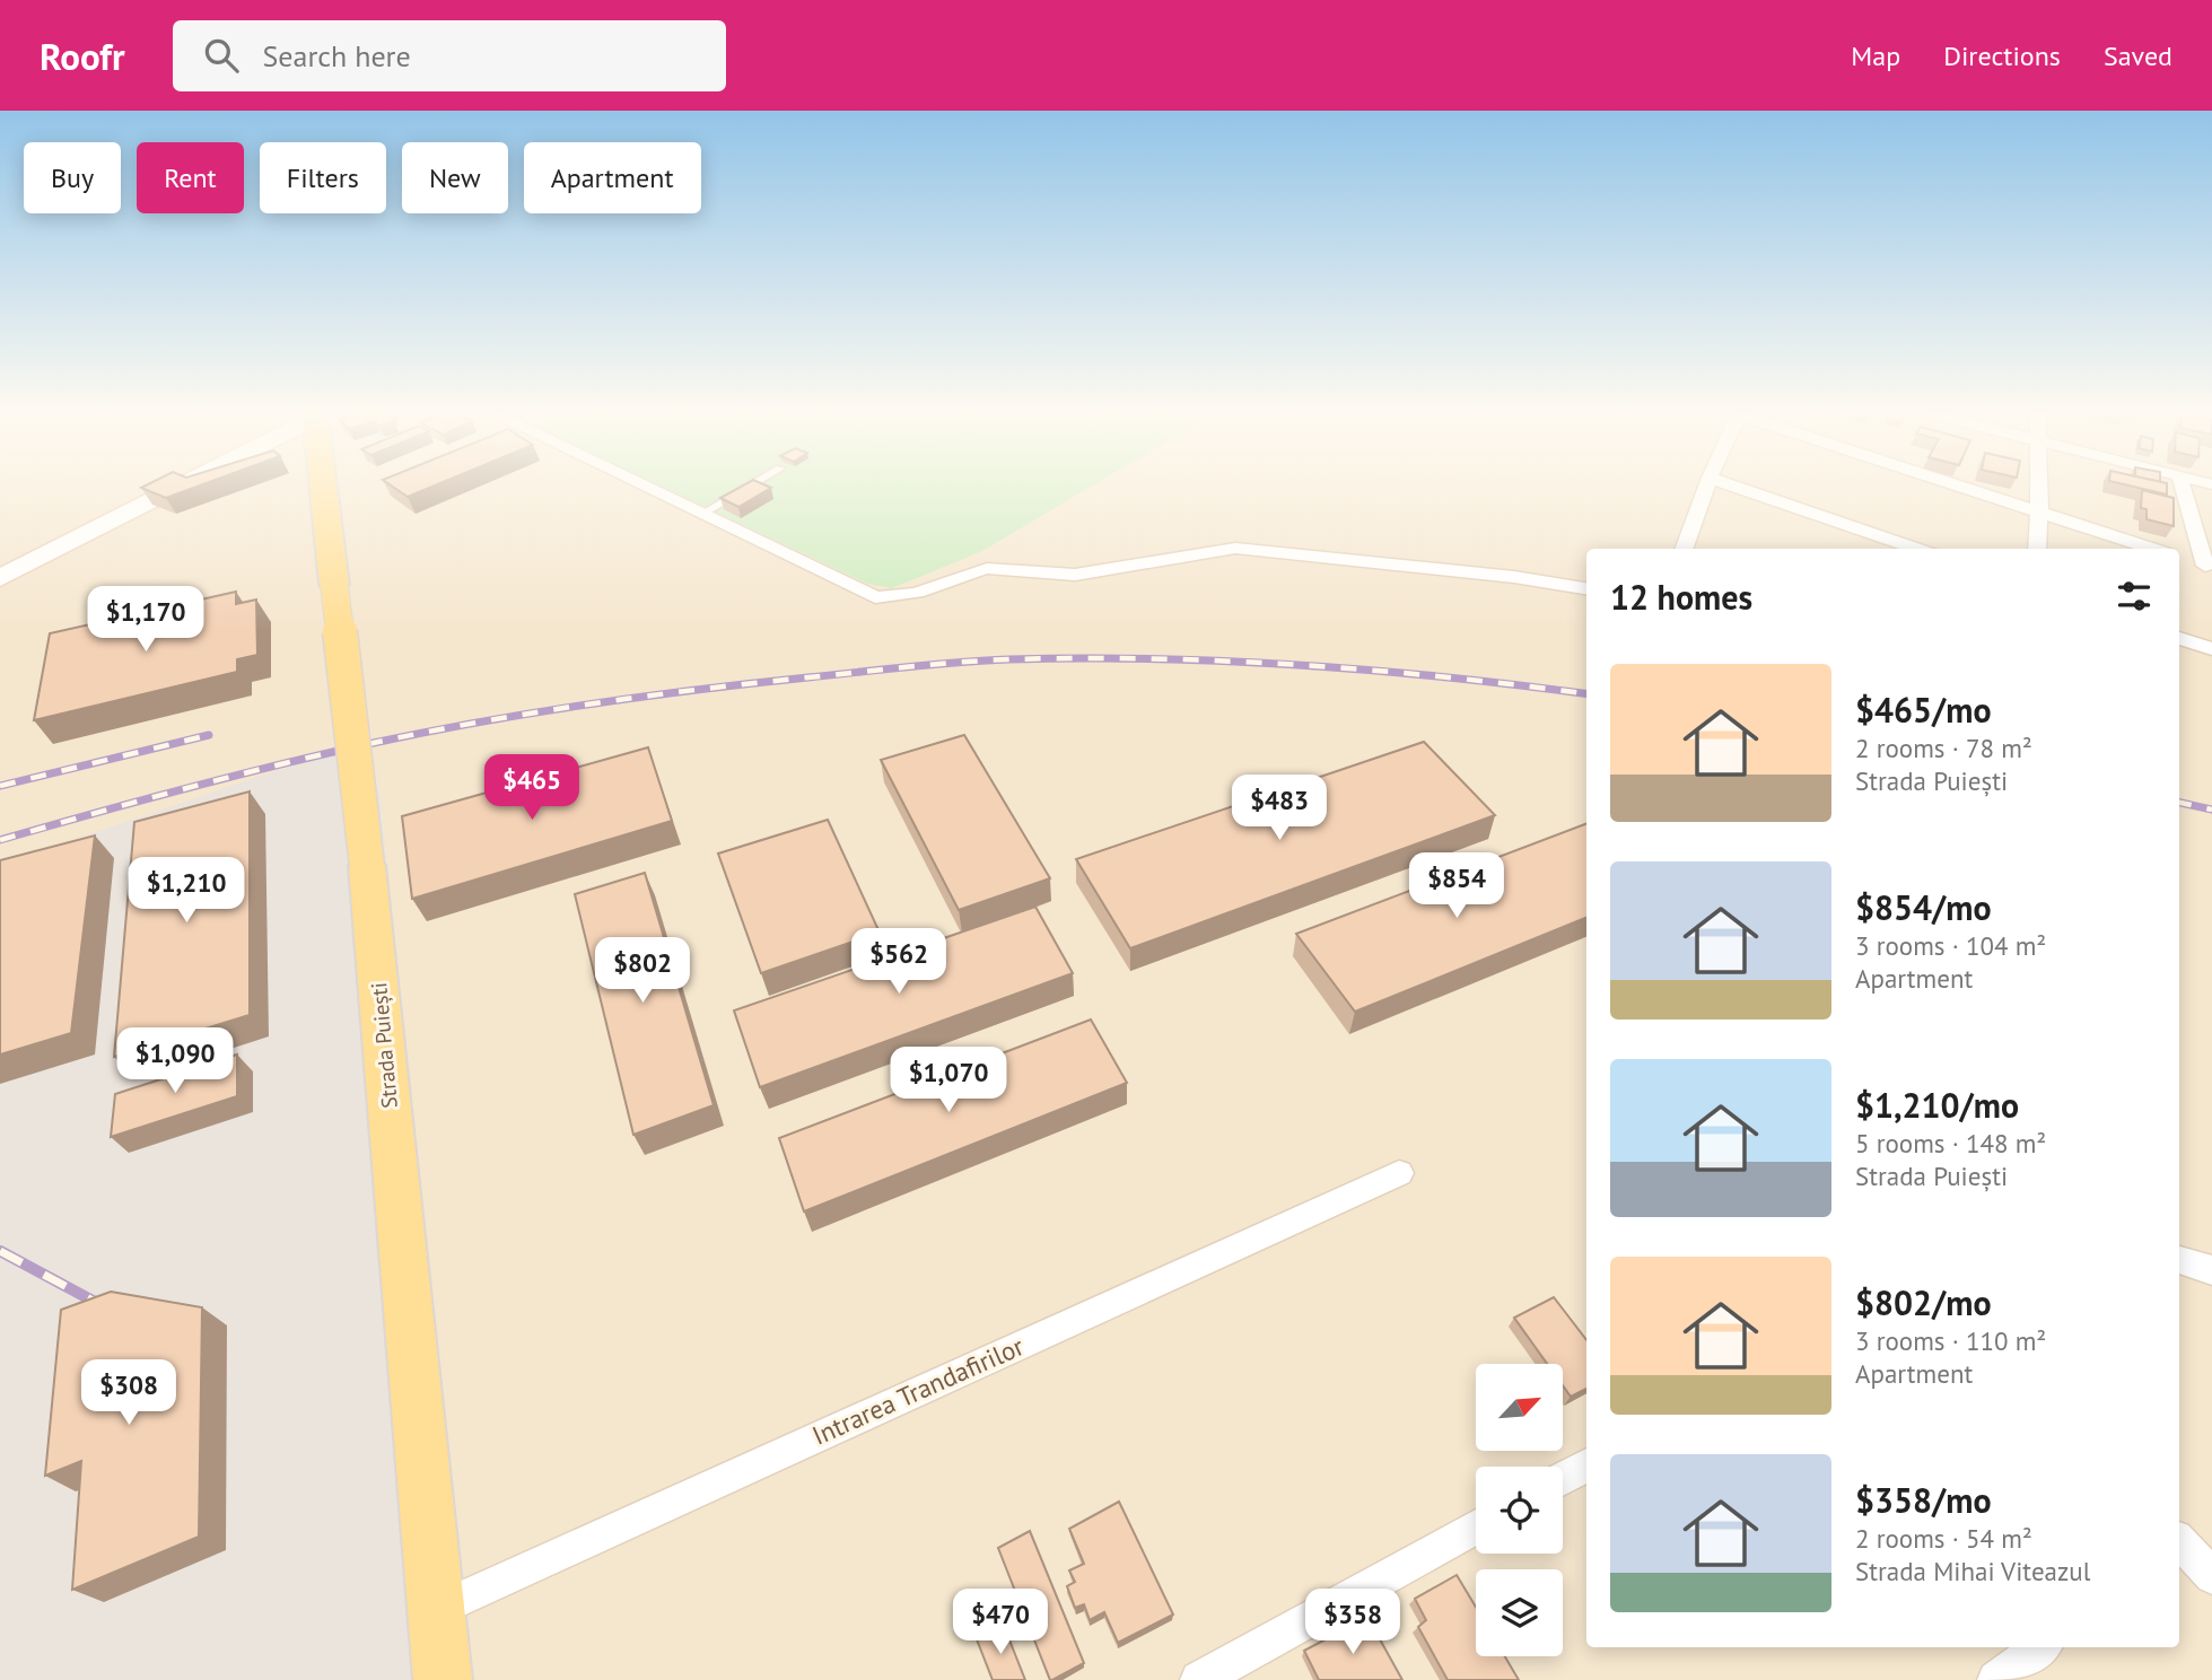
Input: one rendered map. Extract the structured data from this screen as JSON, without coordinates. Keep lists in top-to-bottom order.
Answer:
{
  "streets": {
    "main road": ["Strada Puiești"],
    "street": ["Intrarea Trandafirilor"]
  },
  "crossings": [
    ["Strada Puiești", "Intrarea Trandafirilor"]
  ],
  "north": "top right",
  "page": {
    "header": "Roofr",
    "search": "Search here",
    "nav": ["Map", "Directions", "Saved"],
    "chip": [
      "Buy",
      "Rent",
      "Filters",
      "New",
      "Apartment"
    ],
    "heading": "12 homes",
    "price": [
      "$1,170",
      "$465",
      "$483",
      "$854",
      "$1,210",
      "$562",
      "$802",
      "$1,090",
      "$1,070",
      "$308",
      "$470",
      "$358"
    ],
    "list": [
      {
        "name": "$465/mo",
        "note": "2 rooms · 78 m² · Strada Puiești"
      },
      {
        "name": "$854/mo",
        "note": "3 rooms · 104 m² · Apartment"
      },
      {
        "name": "$1,210/mo",
        "note": "5 rooms · 148 m² · Strada Puiești"
      },
      {
        "name": "$802/mo",
        "note": "3 rooms · 110 m² · Apartment"
      },
      {
        "name": "$358/mo",
        "note": "2 rooms · 54 m² · Strada Mihai Viteazul"
      }
    ]
  }
}
